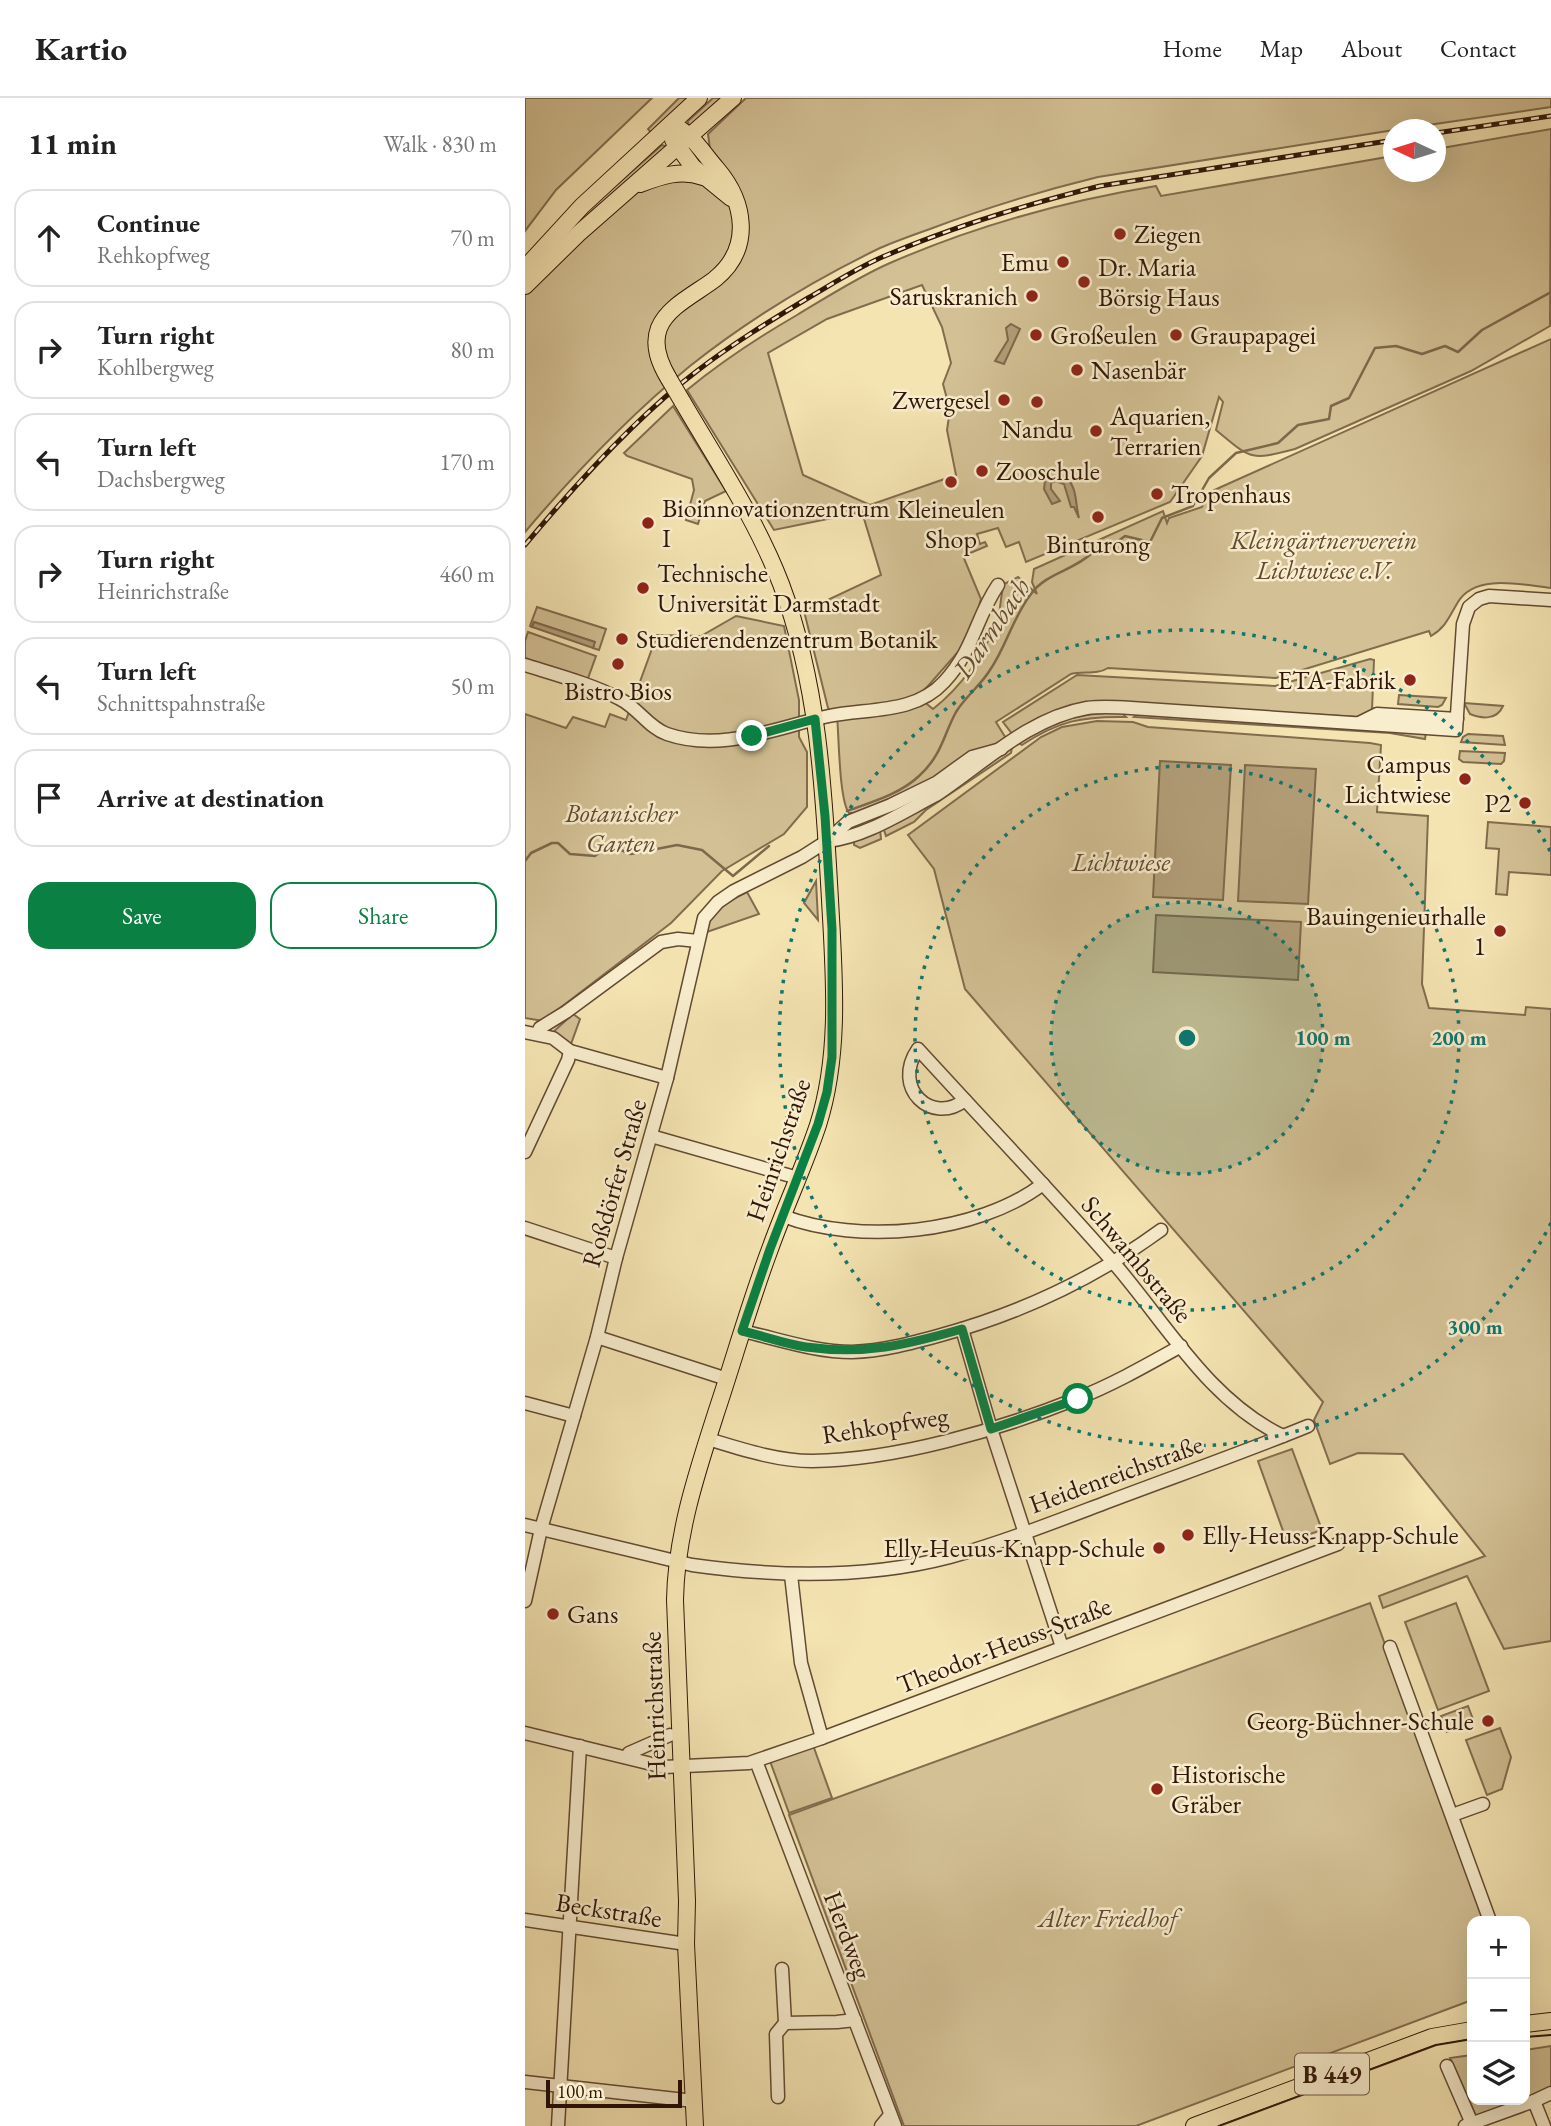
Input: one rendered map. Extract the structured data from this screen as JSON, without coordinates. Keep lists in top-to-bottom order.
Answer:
{
  "streets": {
    "main road": ["Heinrichstraße", "B 449"],
    "street": [
      "Roßdörfer Straße",
      "Schwambstraße",
      "Rehkopfweg",
      "Heidenreichstraße",
      "Theodor-Heuss-Straße",
      "Beckstraße",
      "Herdweg"
    ]
  },
  "crossings": [
    ["Heinrichstraße", "Roßdörfer Straße"],
    ["Heinrichstraße", "Rehkopfweg"],
    ["Heinrichstraße", "Heidenreichstraße"],
    ["Heinrichstraße", "Theodor-Heuss-Straße"],
    ["Heinrichstraße", "Beckstraße"],
    ["Roßdörfer Straße", "Heidenreichstraße"],
    ["Schwambstraße", "Rehkopfweg"],
    ["Schwambstraße", "Heidenreichstraße"],
    ["Theodor-Heuss-Straße", "Herdweg"]
  ],
  "water": ["Darmbach"],
  "parks": [
    "Kleingärtnerverein Lichtwiese e.V.",
    "Botanischer Garten",
    "Lichtwiese",
    "Alter Friedhof"
  ],
  "places": [
    "Ziegen",
    "Emu",
    "Dr. Maria Börsig Haus",
    "Saruskranich",
    "Großeulen",
    "Graupapagei",
    "Nasenbär",
    "Zwergesel",
    "Nandu",
    "Aquarien, Terrarien",
    "Zooschule",
    "Kleineulen Shop",
    "Tropenhaus",
    "Binturong",
    "Bioinnovationzentrum I",
    "Technische Universität Darmstadt",
    "Studierendenzentrum Botanik",
    "Bistro Bios",
    "ETA-Fabrik",
    "Campus Lichtwiese",
    "P2",
    "Bauingenieurhalle 1",
    "Elly-Heuss-Knapp-Schule",
    "Elly-Heuus-Knapp-Schule",
    "Gans",
    "Georg-Büchner-Schule",
    "Historische Gräber"
  ],
  "scale_bar": "100 m",
  "north": "left",
  "page": {
    "header": "Kartio",
    "nav": [
      "Home",
      "Map",
      "About",
      "Contact"
    ],
    "heading": ["11 min", "Walk · 830 m"],
    "list": [
      ["Continue", "Rehkopfweg", "70 m"],
      ["Turn right", "Kohlbergweg", "80 m"],
      ["Turn left", "Dachsbergweg", "170 m"],
      ["Turn right", "Heinrichstraße", "460 m"],
      ["Turn left", "Schnittspahnstraße", "50 m"],
      "Arrive at destination"
    ],
    "buttons": ["Save", "Share"],
    "map_buttons": ["+", "−"],
    "scale": "100 m"
  },
  "rings": ["100 m", "200 m", "300 m"]
}
